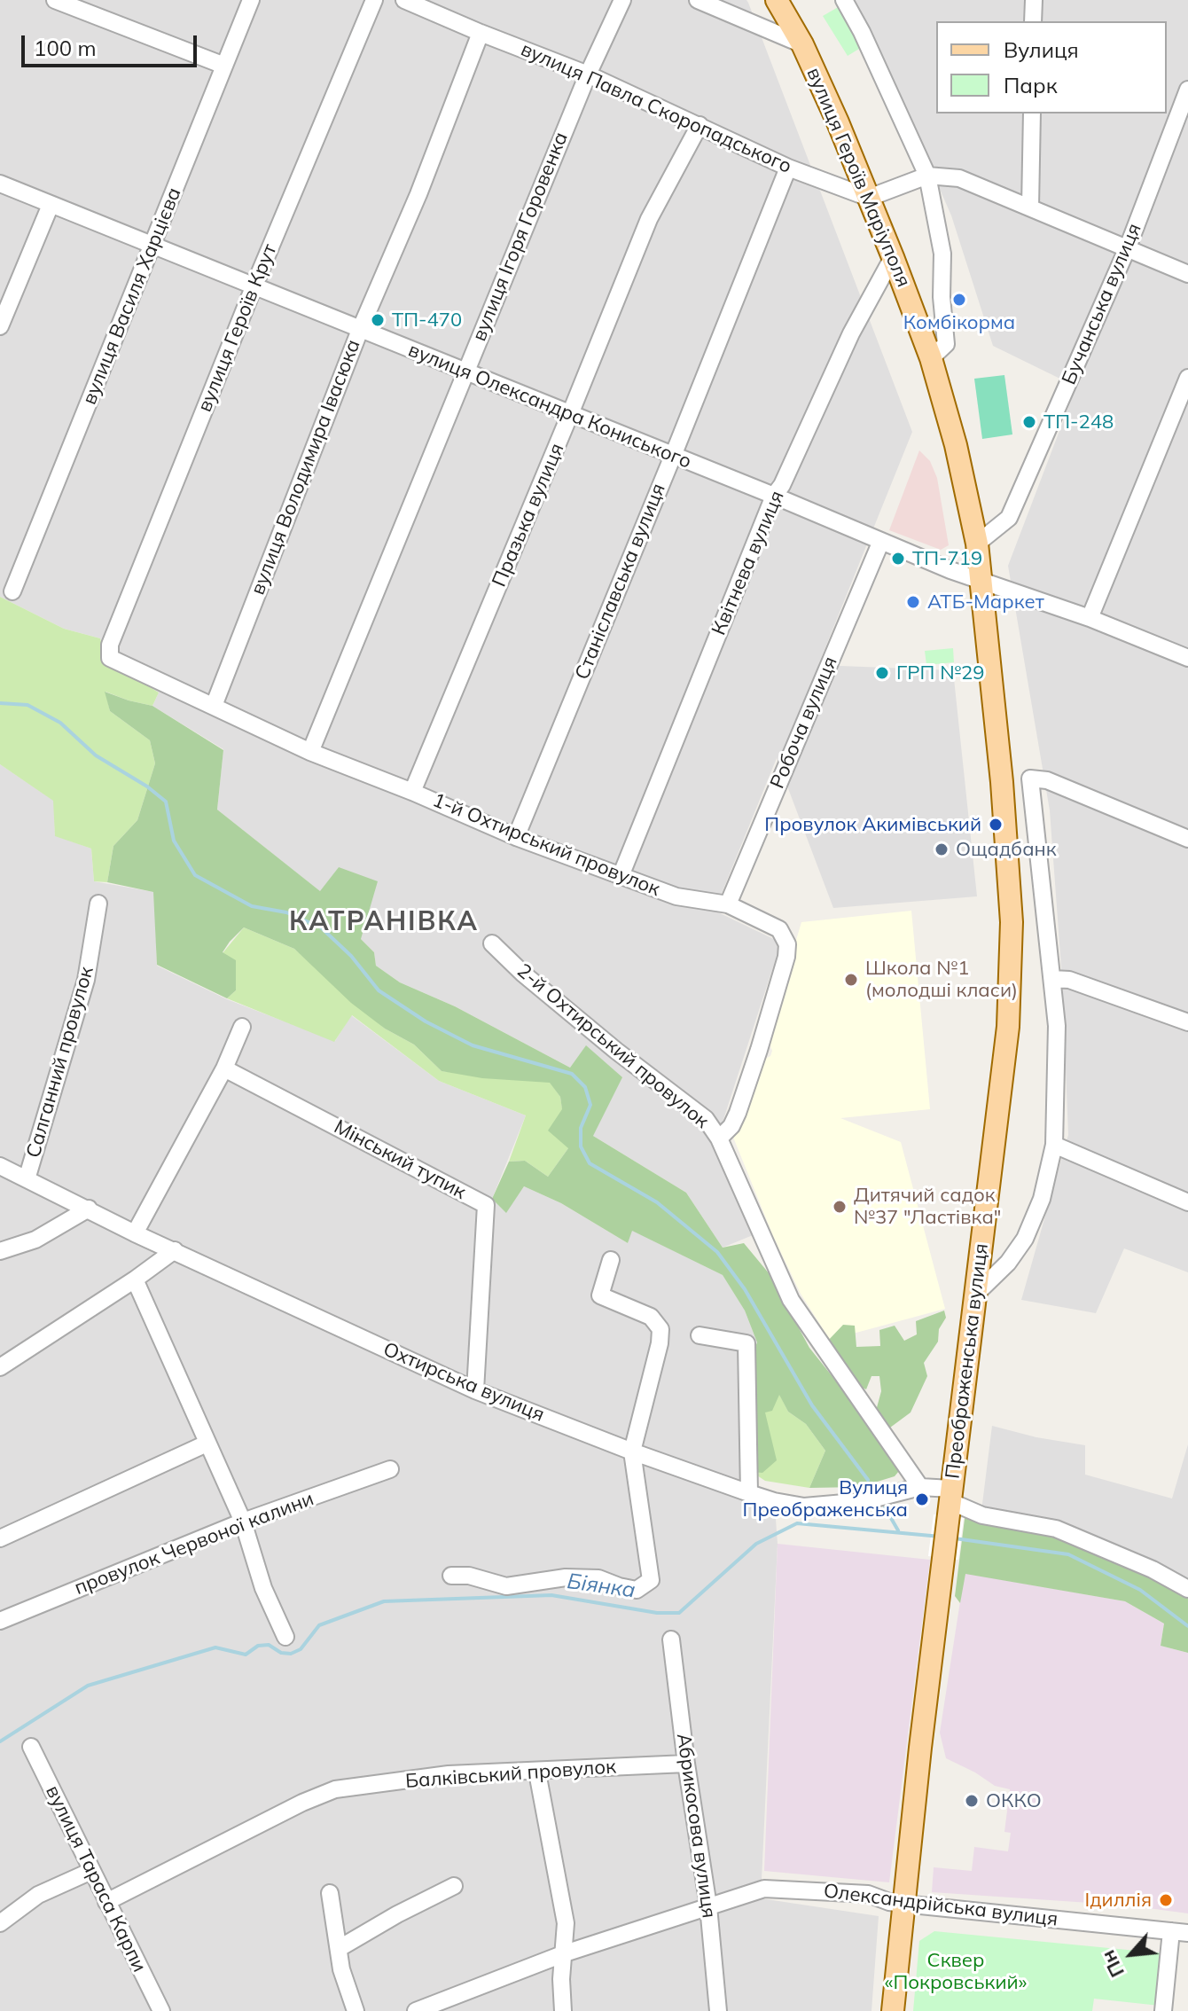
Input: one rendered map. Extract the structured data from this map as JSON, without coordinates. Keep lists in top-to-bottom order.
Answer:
{
  "streets": {
    "main road": ["вулиця Героїв Маріуполя", "Преображенська вулиця"],
    "street": [
      "вулиця Павла Скоропадського",
      "вулиця Ігоря Горовенка",
      "вулиця Василя Харцієва",
      "Бучанська вулиця",
      "вулиця Героїв Крут",
      "вулиця Олександра Кониського",
      "вулиця Володимира Івасюка",
      "Празька вулиця",
      "Квітнева вулиця",
      "Станіславська вулиця",
      "Робоча вулиця",
      "1-й Охтирський провулок",
      "2-й Охтирський провулок",
      "Салганний провулок",
      "Мінський тупик",
      "Охтирська вулиця",
      "провулок Червоної калини",
      "Балківський провулок",
      "Абрикосова вулиця",
      "вулиця Тараса Карпи",
      "Олександрійська вулиця"
    ]
  },
  "crossings": [
    ["вулиця Павла Скоропадського", "вулиця Героїв Маріуполя"],
    ["вулиця Павла Скоропадського", "вулиця Ігоря Горовенка"],
    ["вулиця Павла Скоропадського", "вулиця Володимира Івасюка"],
    ["вулиця Павла Скоропадського", "Празька вулиця"],
    ["вулиця Павла Скоропадського", "Станіславська вулиця"],
    ["вулиця Героїв Маріуполя", "Бучанська вулиця"],
    ["вулиця Героїв Маріуполя", "вулиця Олександра Кониського"],
    ["вулиця Героїв Маріуполя", "Квітнева вулиця"],
    ["вулиця Героїв Маріуполя", "Преображенська вулиця"],
    ["вулиця Ігоря Горовенка", "вулиця Олександра Кониського"],
    ["вулиця Ігоря Горовенка", "1-й Охтирський провулок"],
    ["вулиця Василя Харцієва", "вулиця Олександра Кониського"],
    ["вулиця Героїв Крут", "вулиця Олександра Кониського"],
    ["вулиця Героїв Крут", "1-й Охтирський провулок"],
    ["вулиця Олександра Кониського", "вулиця Володимира Івасюка"],
    ["вулиця Олександра Кониського", "Празька вулиця"],
    ["вулиця Олександра Кониського", "Квітнева вулиця"],
    ["вулиця Олександра Кониського", "Станіславська вулиця"],
    ["вулиця Олександра Кониського", "Робоча вулиця"],
    ["вулиця Олександра Кониського", "Преображенська вулиця"],
    ["вулиця Володимира Івасюка", "1-й Охтирський провулок"],
    ["Празька вулиця", "1-й Охтирський провулок"],
    ["Квітнева вулиця", "1-й Охтирський провулок"],
    ["Станіславська вулиця", "1-й Охтирський провулок"],
    ["Робоча вулиця", "1-й Охтирський провулок"],
    ["1-й Охтирський провулок", "2-й Охтирський провулок"],
    ["2-й Охтирський провулок", "Охтирська вулиця"],
    ["Салганний провулок", "Охтирська вулиця"],
    ["Мінський тупик", "Охтирська вулиця"],
    ["Преображенська вулиця", "Охтирська вулиця"],
    ["Преображенська вулиця", "Олександрійська вулиця"],
    ["Балківський провулок", "Абрикосова вулиця"],
    ["Балківський провулок", "вулиця Тараса Карпи"],
    ["Абрикосова вулиця", "Олександрійська вулиця"]
  ],
  "districts": ["КАТРАНІВКА"],
  "water": ["Біянка"],
  "parks": ["Сквер «Покровський»"],
  "places": [
    "Комбікорма",
    "ТП-470",
    "ТП-248",
    "ТП-719",
    "АТБ-Маркет",
    "ГРП №29",
    "Провулок Акимівський",
    "Ощадбанк",
    "Школа №1 (молодші класи)",
    "Дитячий садок №37 \"Ластівка\"",
    "Вулиця Преображенська",
    "ОККО",
    "Ідиллія"
  ],
  "legend": ["Вулиця", "Парк"],
  "scale_bar": "100 m",
  "north": "bottom left"
}
